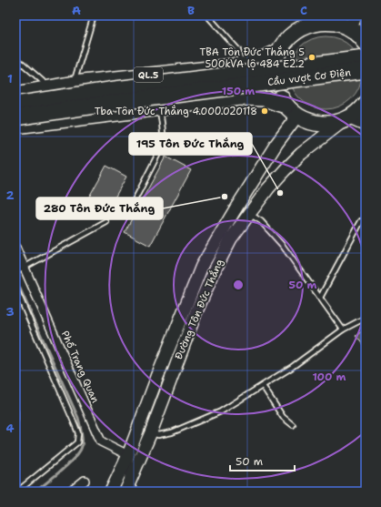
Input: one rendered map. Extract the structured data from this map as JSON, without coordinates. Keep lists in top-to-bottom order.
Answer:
{
  "streets": {
    "highway": ["QL.5", "Cầu vượt Cơ Điện"],
    "main road": ["Đường Tôn Đức Thắng"],
    "street": ["Phố Trang Quan"]
  },
  "crossings": [
    ["Đường Tôn Đức Thắng", "Phố Trang Quan"]
  ],
  "places": [
    "TBA Tôn Đức Thắng 5 500kVA lộ 484 E2.2",
    "Tba Tôn Đức Thắng 4.000.020118",
    "195 Tôn Đức Thắng",
    "280 Tôn Đức Thắng"
  ],
  "scale_bar": "50 m",
  "grid": {
    "columns": ["A", "B", "C"],
    "rows": [
      "1",
      "2",
      "3",
      "4"
    ]
  },
  "rings": ["150 m", "50 m", "100 m"]
}
